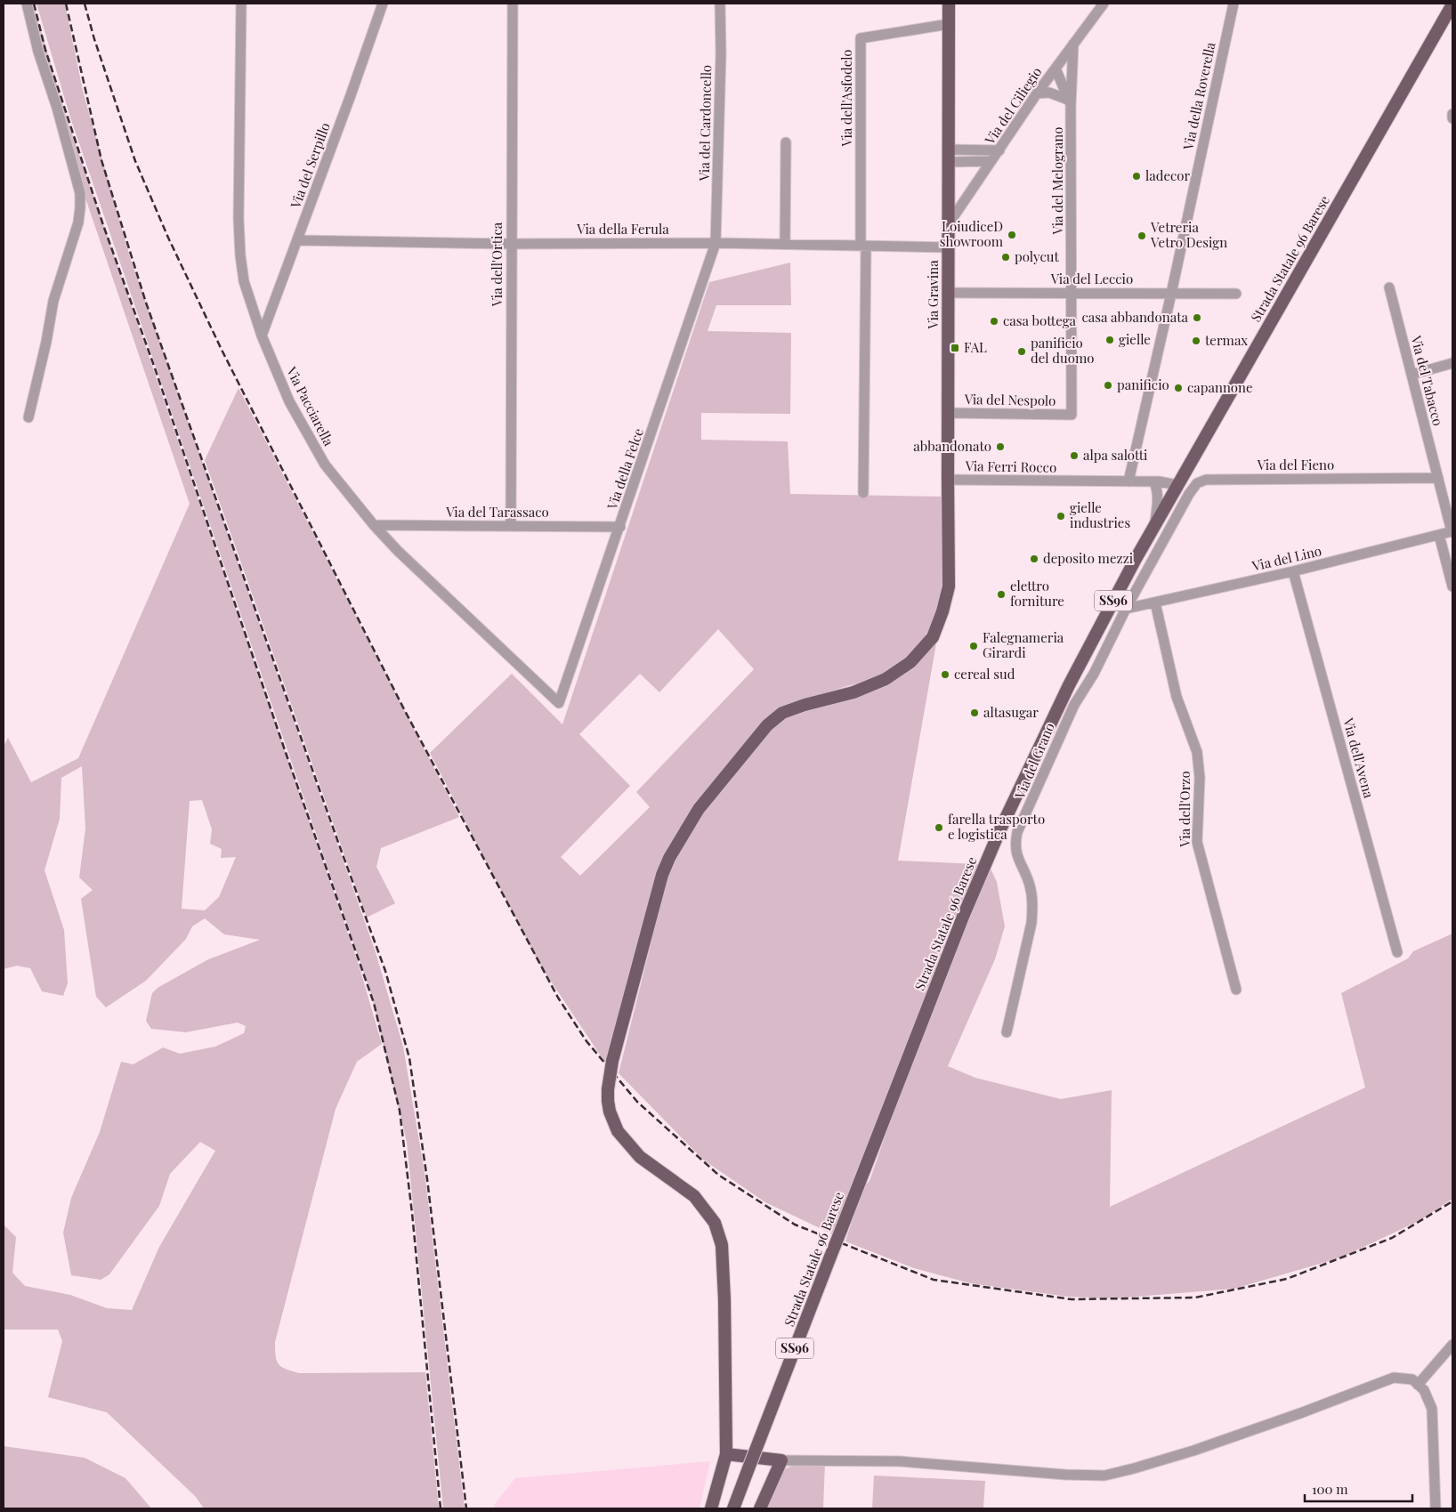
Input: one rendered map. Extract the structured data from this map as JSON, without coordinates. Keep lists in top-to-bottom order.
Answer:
{
  "streets": {
    "main road": ["Strada Statale 96 Barese", "Via Gravina", "SS96"],
    "street": [
      "Via della Roverella",
      "Via dell'Asfodelo",
      "Via del Ciliegio",
      "Via del Cardoncello",
      "Via del Serpillo",
      "Via del Melograno",
      "Via della Ferula",
      "Via dell'Ortica",
      "Via del Leccio",
      "Via del Tabacco",
      "Via del Nespolo",
      "Via Pacciarella",
      "Via del Fieno",
      "Via Ferri Rocco",
      "Via della Felce",
      "Via del Tarassaco",
      "Via del Lino",
      "Via dell'Avena",
      "Via del Grano",
      "Via dell'Orzo"
    ]
  },
  "crossings": [
    ["Via della Roverella", "Via del Leccio"],
    ["Via della Roverella", "Via Ferri Rocco"],
    ["Via dell'Asfodelo", "Via della Ferula"],
    ["Via dell'Asfodelo", "Via Gravina"],
    ["Via del Ciliegio", "Via del Melograno"],
    ["Via del Ciliegio", "Via Gravina"],
    ["Via del Cardoncello", "Via della Ferula"],
    ["Via del Cardoncello", "Via della Felce"],
    ["Via del Serpillo", "Via della Ferula"],
    ["Via del Serpillo", "Via Pacciarella"],
    ["Via del Melograno", "Via del Leccio"],
    ["Via del Melograno", "Via del Nespolo"],
    ["Via della Ferula", "Via dell'Ortica"],
    ["Via della Ferula", "Via Gravina"],
    ["Via della Ferula", "Via della Felce"],
    ["Strada Statale 96 Barese", "Via Ferri Rocco"],
    ["Via dell'Ortica", "Via del Tarassaco"],
    ["Via del Leccio", "Via Gravina"],
    ["Via Gravina", "Via del Nespolo"],
    ["Via Gravina", "Via Ferri Rocco"],
    ["Via del Tabacco", "Via del Fieno"],
    ["Via del Tabacco", "Via del Lino"],
    ["Via Pacciarella", "Via della Felce"],
    ["Via Pacciarella", "Via del Tarassaco"],
    ["Via del Fieno", "Via del Grano"],
    ["Via della Felce", "Via del Tarassaco"],
    ["Via del Lino", "Via dell'Avena"],
    ["Via del Lino", "Via del Grano"],
    ["Via del Lino", "Via dell'Orzo"]
  ],
  "places": {
    "other": [
      "ladecor",
      "LoiudiceD showroom",
      "Vetreria Vetro Design",
      "polycut",
      "casa abbandonata",
      "casa bottega",
      "gielle",
      "termax",
      "panificio del duomo",
      "panificio",
      "capannone",
      "abbandonato",
      "alpa salotti",
      "gielle industries",
      "deposito mezzi",
      "elettro forniture",
      "Falegnameria Girardi",
      "cereal sud",
      "altasugar",
      "farella trasporto e logistica"
    ],
    "transit": ["FAL"]
  },
  "scale_bar": "100 m"
}
